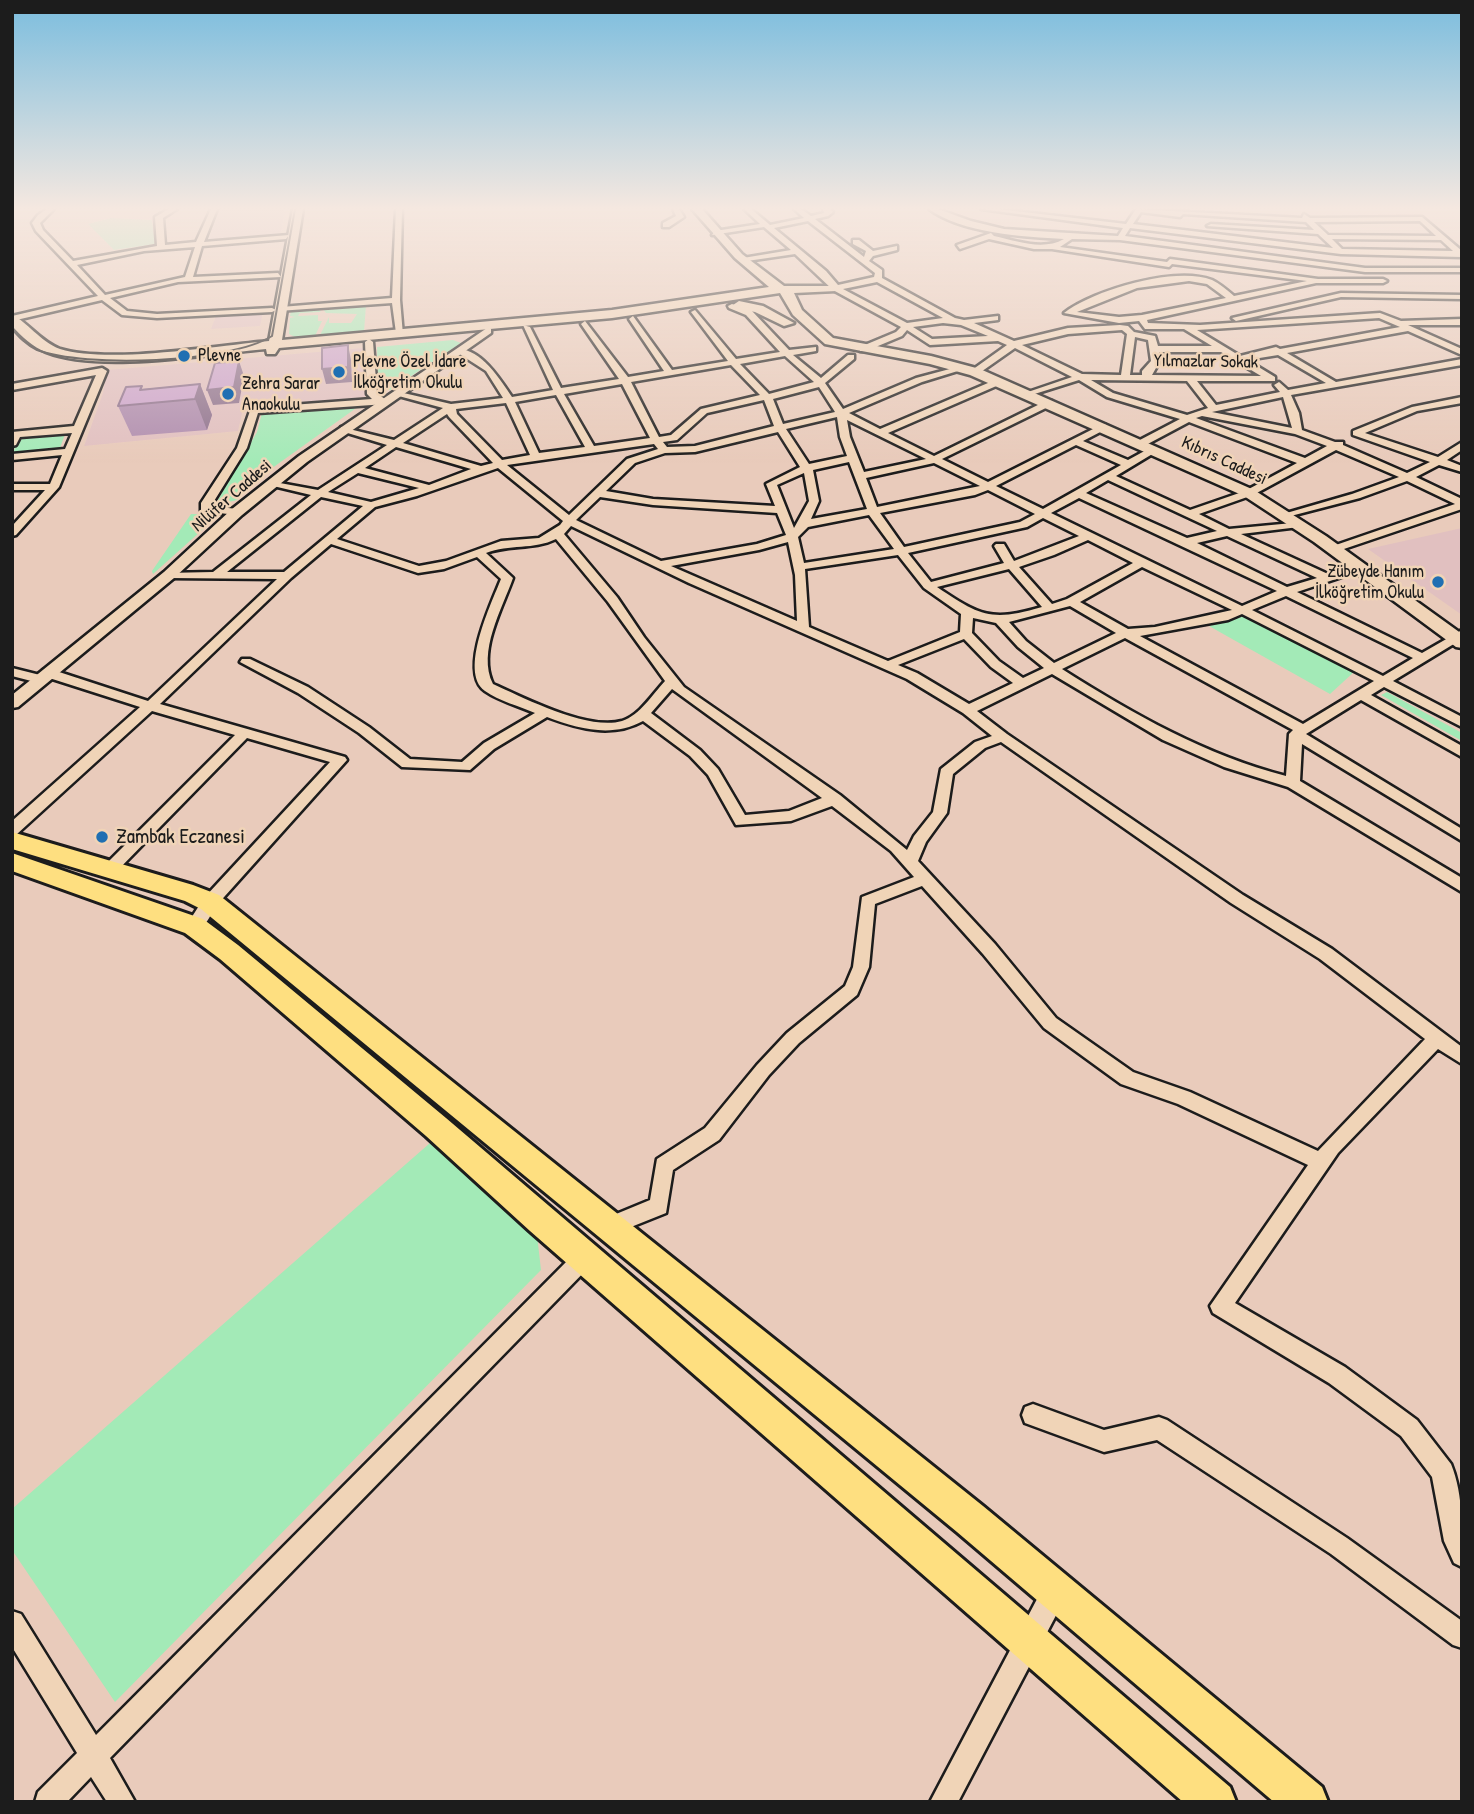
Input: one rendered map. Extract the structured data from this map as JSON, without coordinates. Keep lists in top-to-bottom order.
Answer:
{
  "streets": {
    "main road": ["Kıbrıs Caddesi"],
    "street": ["Yılmazlar Sokak", "Nilüfer Caddesi"]
  },
  "places": [
    "Plevne",
    "Plevne Özel İdare İlköğretim Okulu",
    "Zehra Sarar Anaokulu",
    "Zübeyde Hanım İlköğretim Okulu",
    "Zambak Eczanesi"
  ]
}
